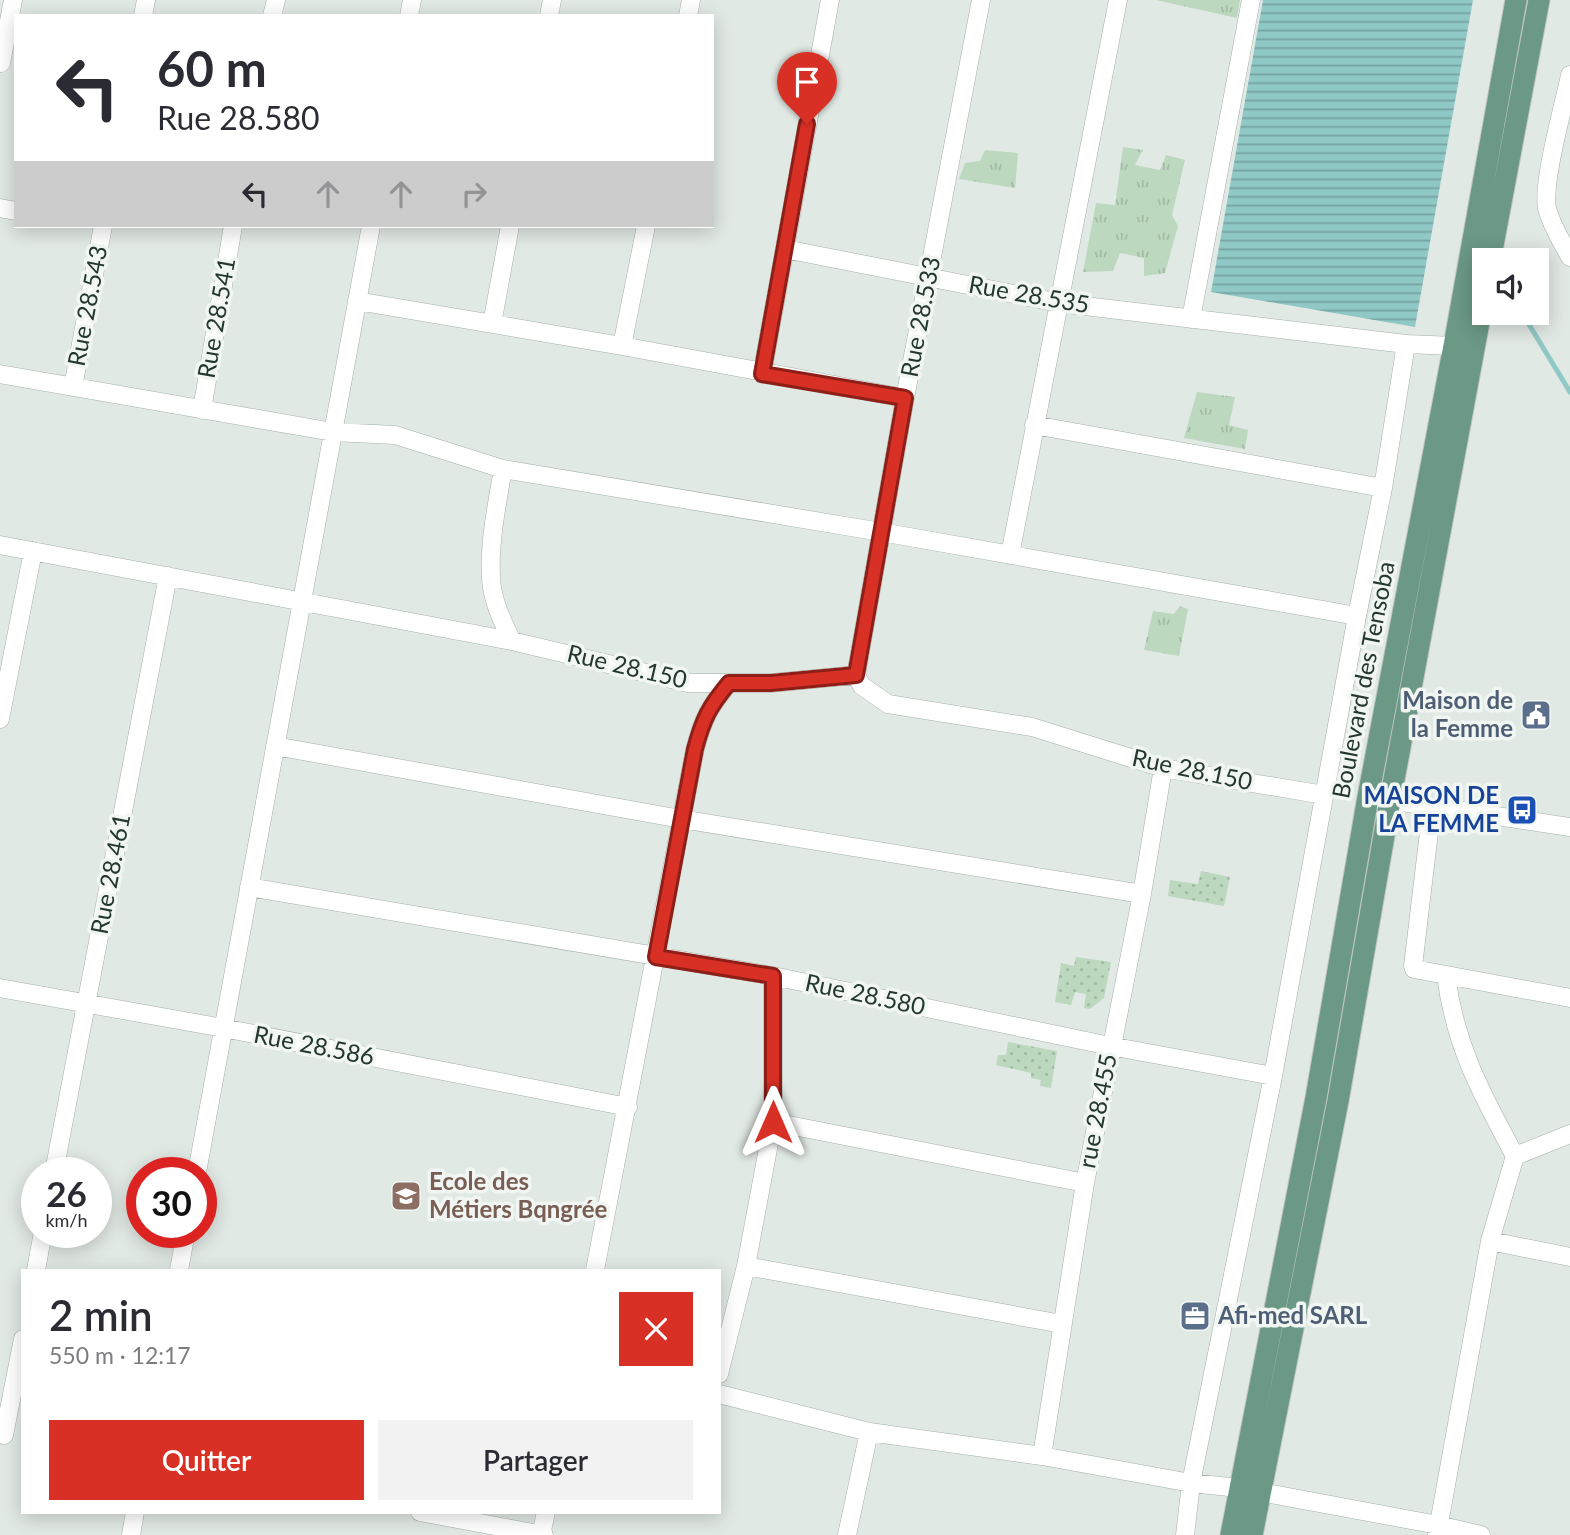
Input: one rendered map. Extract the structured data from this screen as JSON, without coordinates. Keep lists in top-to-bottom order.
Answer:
{
  "streets": {
    "main road": ["Boulevard des Tensoba"],
    "street": [
      "Rue 28.535",
      "Rue 28.543",
      "Rue 28.533",
      "Rue 28.541",
      "Rue 28.150",
      "Rue 28.461",
      "Rue 28.580",
      "Rue 28.586",
      "rue 28.455"
    ]
  },
  "crossings": [
    ["Rue 28.535", "Rue 28.533"],
    ["Rue 28.535", "Boulevard des Tensoba"],
    ["Rue 28.533", "Rue 28.150"],
    ["Rue 28.150", "Rue 28.461"],
    ["Rue 28.150", "rue 28.455"],
    ["Rue 28.461", "Rue 28.586"],
    ["Rue 28.580", "rue 28.455"]
  ],
  "places": {
    "public building": ["Maison de la Femme"],
    "bus stop": ["MAISON DE LA FEMME"],
    "school or university": ["Ecole des Métiers Bqngrée"],
    "office": ["Afi-med SARL"]
  },
  "page": {
    "turn": ["60 m", "Rue 28.580"],
    "speed": "26 km/h",
    "limit": "30",
    "heading": ["2 min", "550 m · 12:17"],
    "buttons": ["Quitter", "Partager"]
  }
}
